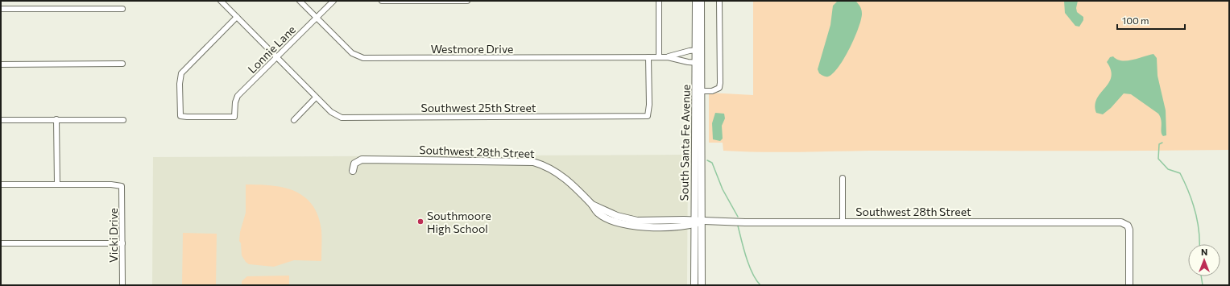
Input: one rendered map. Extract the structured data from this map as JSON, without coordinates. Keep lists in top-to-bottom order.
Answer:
{
  "streets": {
    "street": [
      "Westmore Drive",
      "Lonnie Lane",
      "Southwest 25th Street",
      "South Santa Fe Avenue",
      "Southwest 28th Street",
      "Vicki Drive"
    ]
  },
  "crossings": [
    ["Westmore Drive", "Lonnie Lane"],
    ["Westmore Drive", "Southwest 25th Street"],
    ["Westmore Drive", "South Santa Fe Avenue"],
    ["Lonnie Lane", "Southwest 25th Street"],
    ["South Santa Fe Avenue", "Southwest 28th Street"]
  ],
  "places": ["Southmoore High School"],
  "scale_bar": "100 m",
  "north": "top"
}
